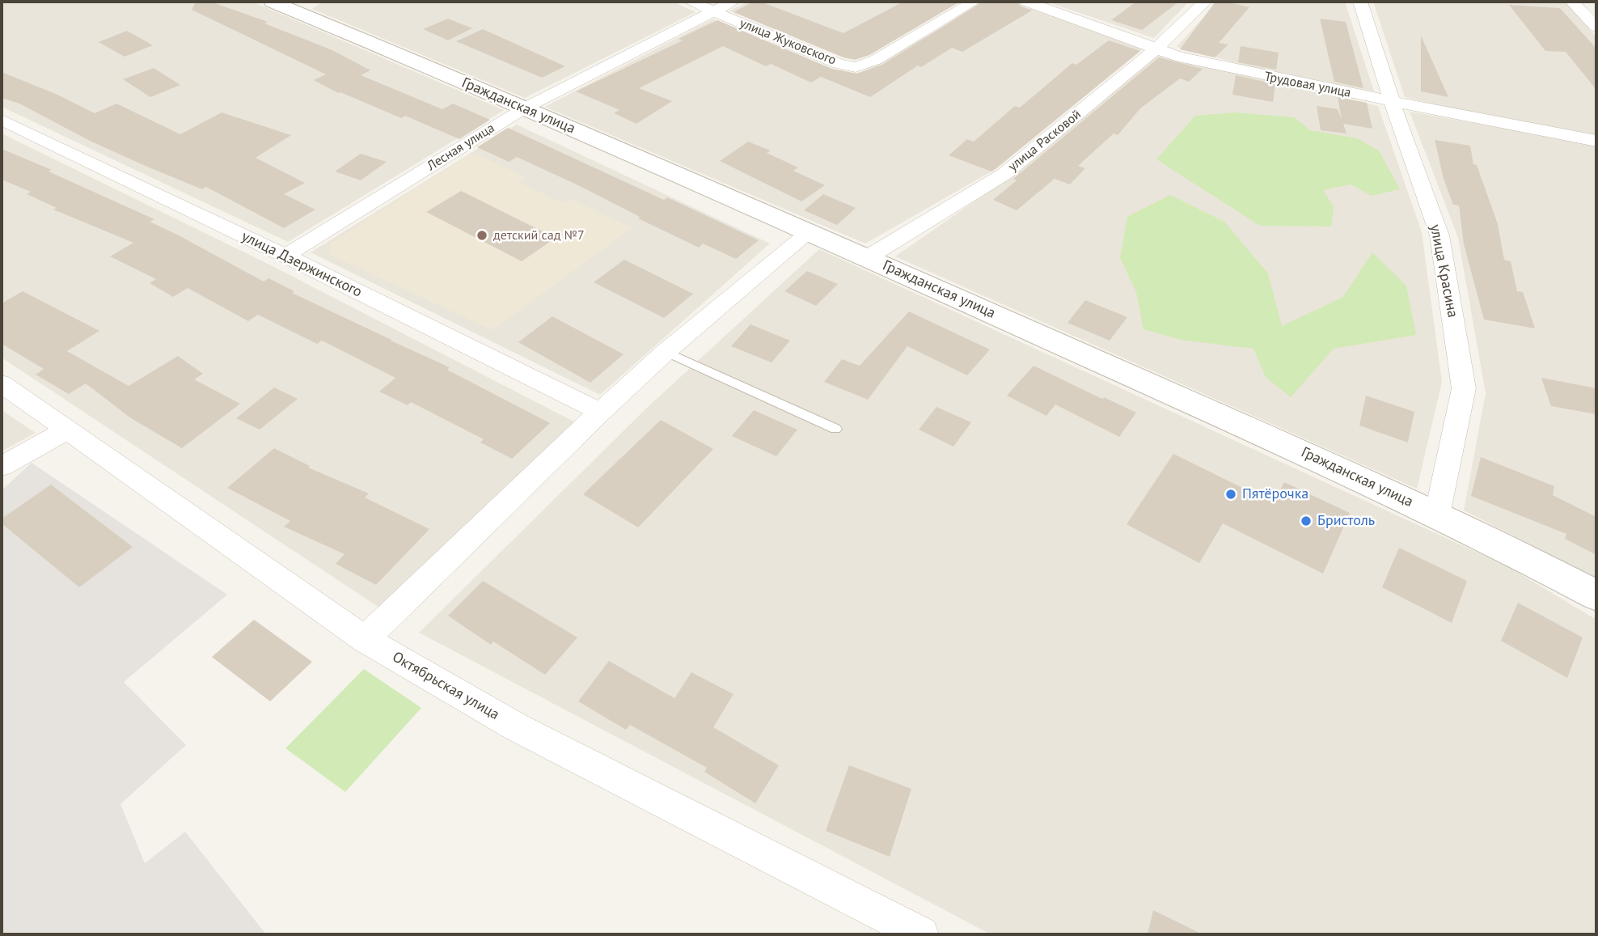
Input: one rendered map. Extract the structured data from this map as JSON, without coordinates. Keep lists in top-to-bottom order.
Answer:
{
  "streets": {
    "street": [
      "улица Жуковского",
      "Трудовая улица",
      "Гражданская улица",
      "улица Расковой",
      "Лесная улица",
      "улица Дзержинского",
      "улица Красина",
      "Октябрьская улица"
    ]
  },
  "crossings": [
    ["улица Жуковского", "Лесная улица"],
    ["Трудовая улица", "улица Расковой"],
    ["Трудовая улица", "улица Красина"],
    ["Гражданская улица", "улица Расковой"],
    ["Гражданская улица", "Лесная улица"],
    ["Гражданская улица", "улица Красина"],
    ["Лесная улица", "улица Дзержинского"]
  ],
  "places": ["детский сад №7", "Пятёрочка", "Бристоль"]
}
